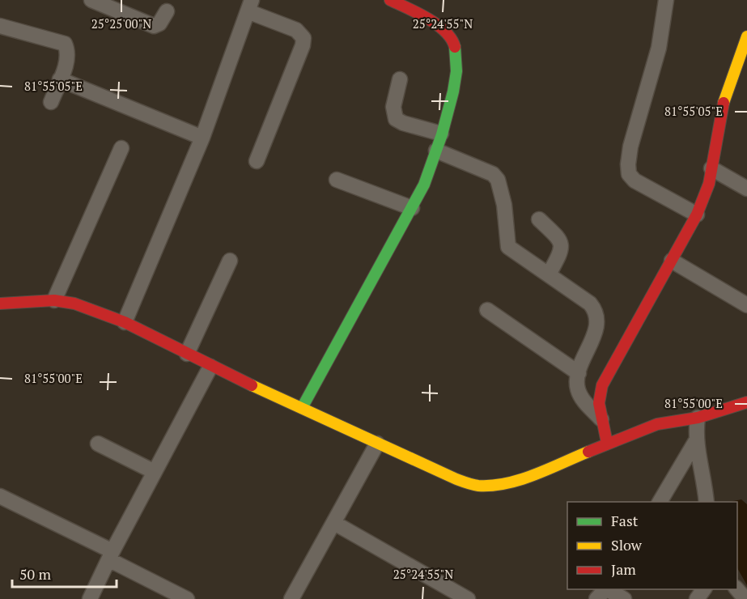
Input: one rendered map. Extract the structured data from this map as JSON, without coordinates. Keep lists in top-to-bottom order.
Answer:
{
  "legend": ["Fast", "Slow", "Jam"],
  "scale_bar": "50 m",
  "coordinates": [
    "25°25'00\"N",
    "25°24'55\"N",
    "81°55'05\"E",
    "81°55'00\"E"
  ]
}
